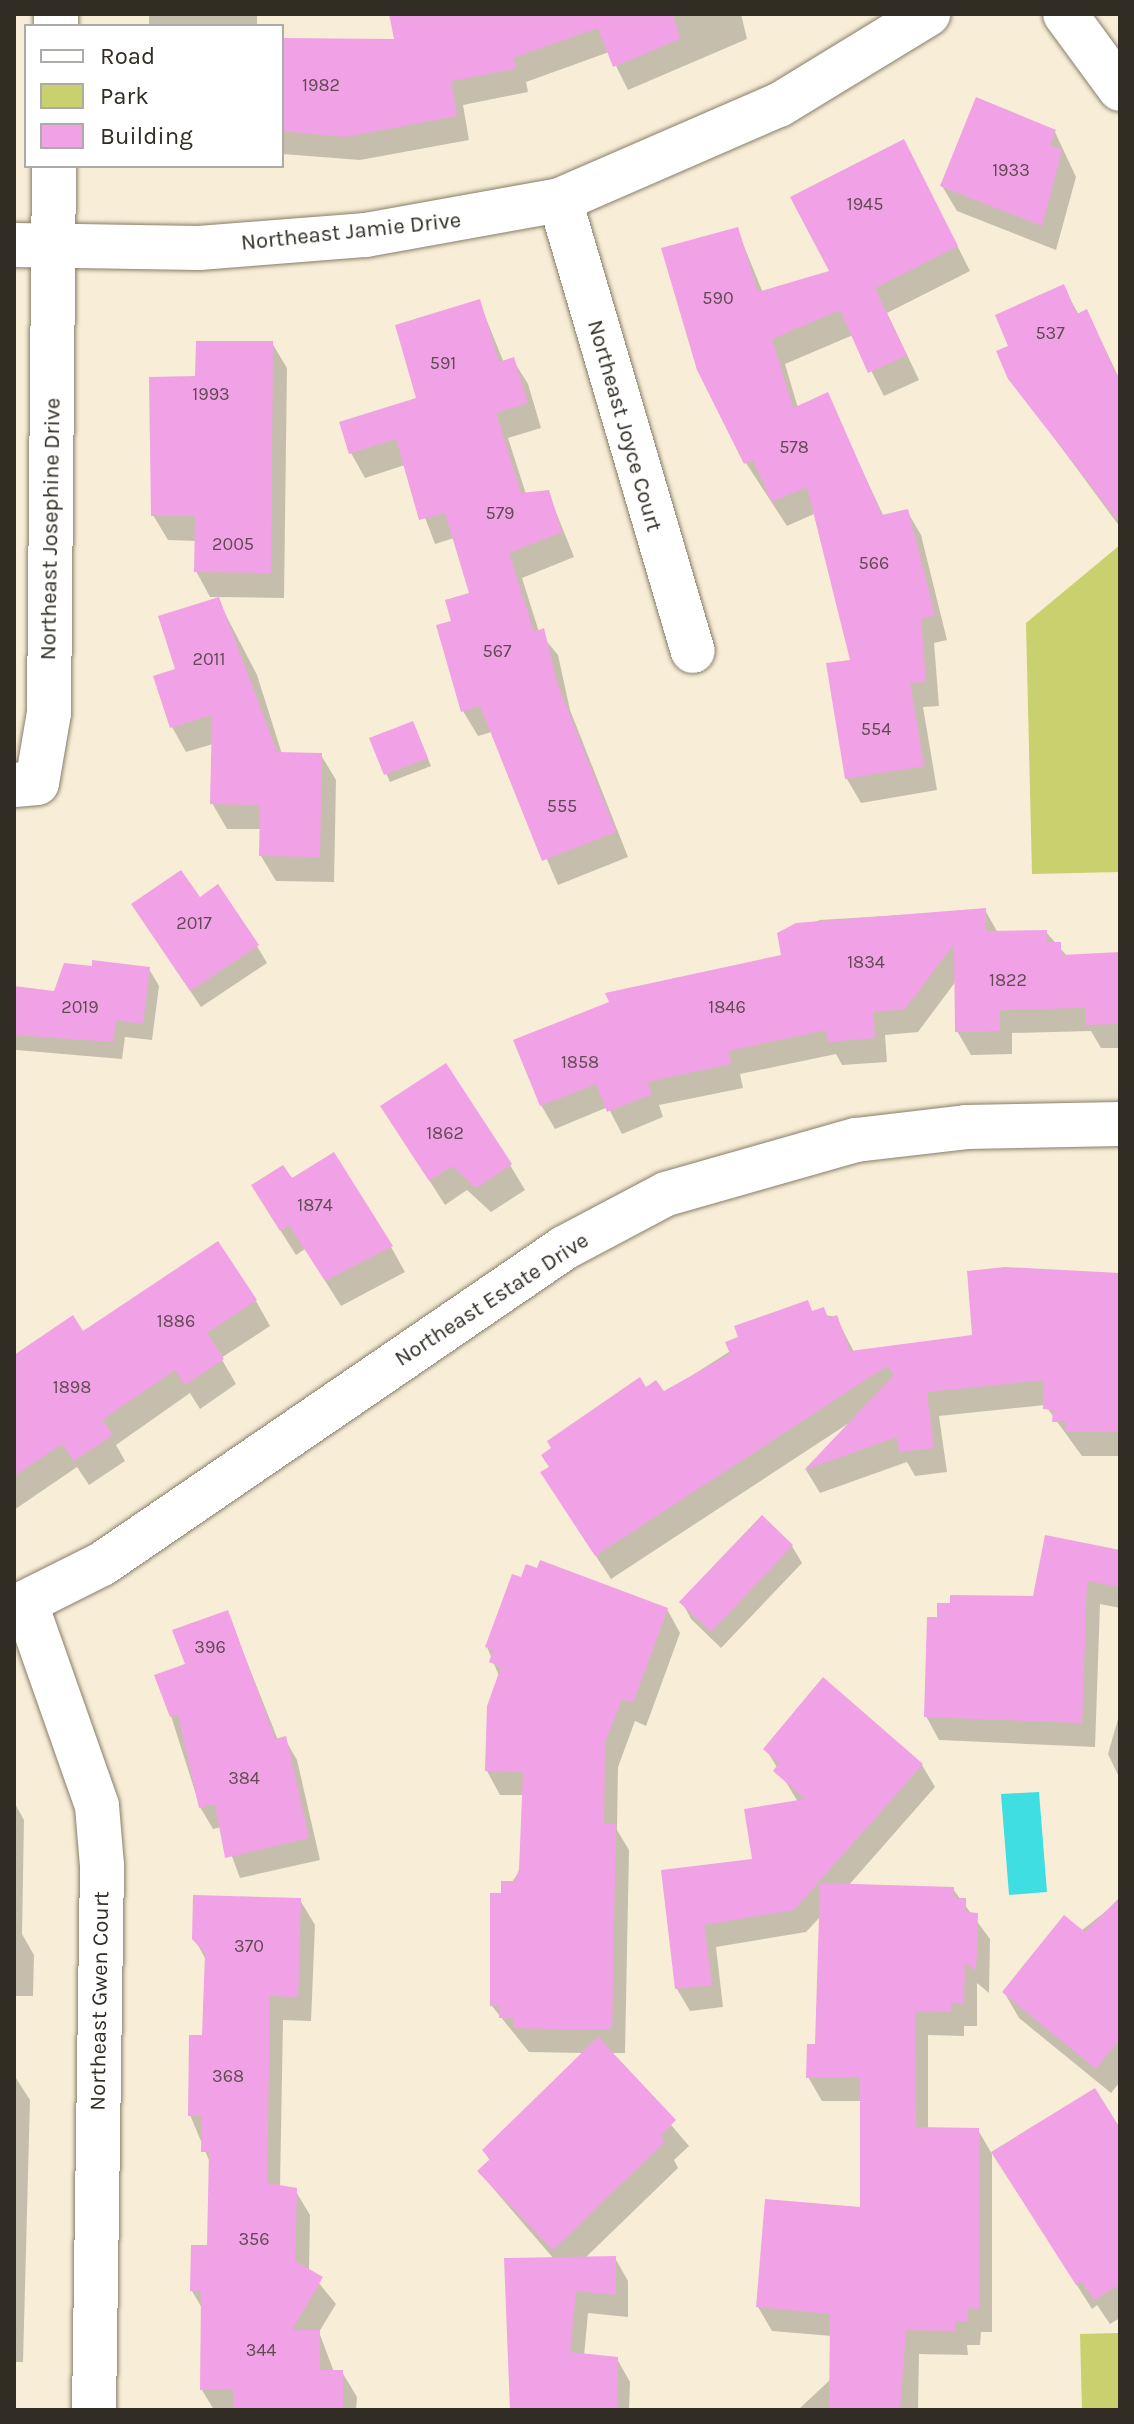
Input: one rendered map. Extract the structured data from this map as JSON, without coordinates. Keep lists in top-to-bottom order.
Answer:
{
  "streets": {
    "street": [
      "Northeast Jamie Drive",
      "Northeast Joyce Court",
      "Northeast Josephine Drive",
      "Northeast Estate Drive",
      "Northeast Gwen Court"
    ]
  },
  "crossings": [
    ["Northeast Jamie Drive", "Northeast Joyce Court"],
    ["Northeast Jamie Drive", "Northeast Josephine Drive"],
    ["Northeast Estate Drive", "Northeast Gwen Court"]
  ],
  "house_numbers": [
    "1982",
    "1933",
    "1945",
    "590",
    "537",
    "591",
    "1993",
    "578",
    "579",
    "2005",
    "566",
    "567",
    "2011",
    "554",
    "555",
    "2017",
    "1834",
    "1822",
    "2019",
    "1846",
    "1858",
    "1862",
    "1874",
    "1886",
    "1898",
    "396",
    "384",
    "370",
    "368",
    "356",
    "344"
  ],
  "legend": ["Road", "Park", "Building"]
}
